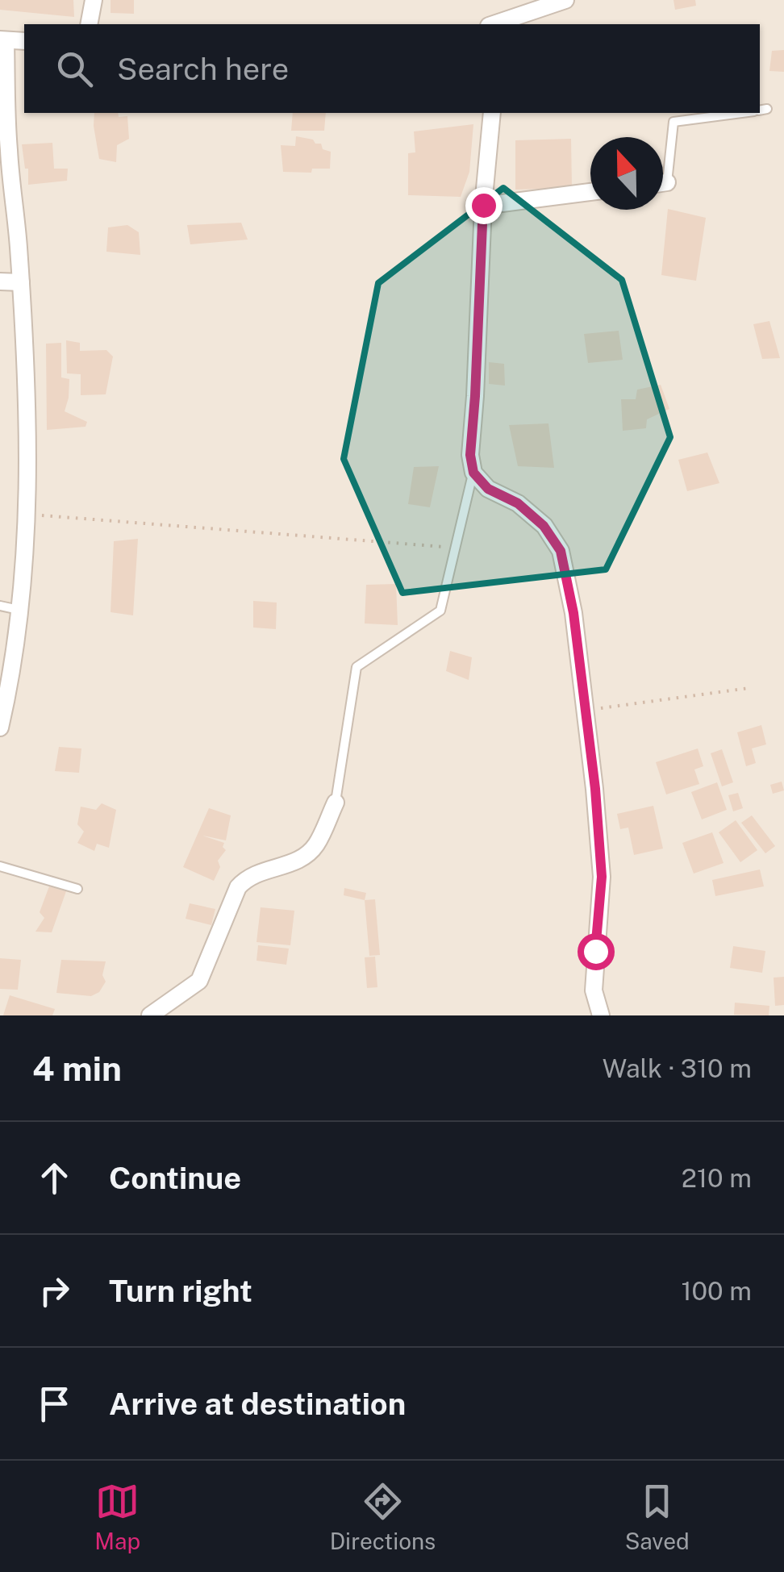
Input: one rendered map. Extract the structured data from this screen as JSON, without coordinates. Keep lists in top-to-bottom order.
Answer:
{
  "north": "top",
  "page": {
    "search": "Search here",
    "heading": ["4 min", "Walk · 310 m"],
    "list": [
      ["Continue", "210 m"],
      ["Turn right", "100 m"],
      "Arrive at destination"
    ],
    "nav": ["Map", "Directions", "Saved"]
  }
}
